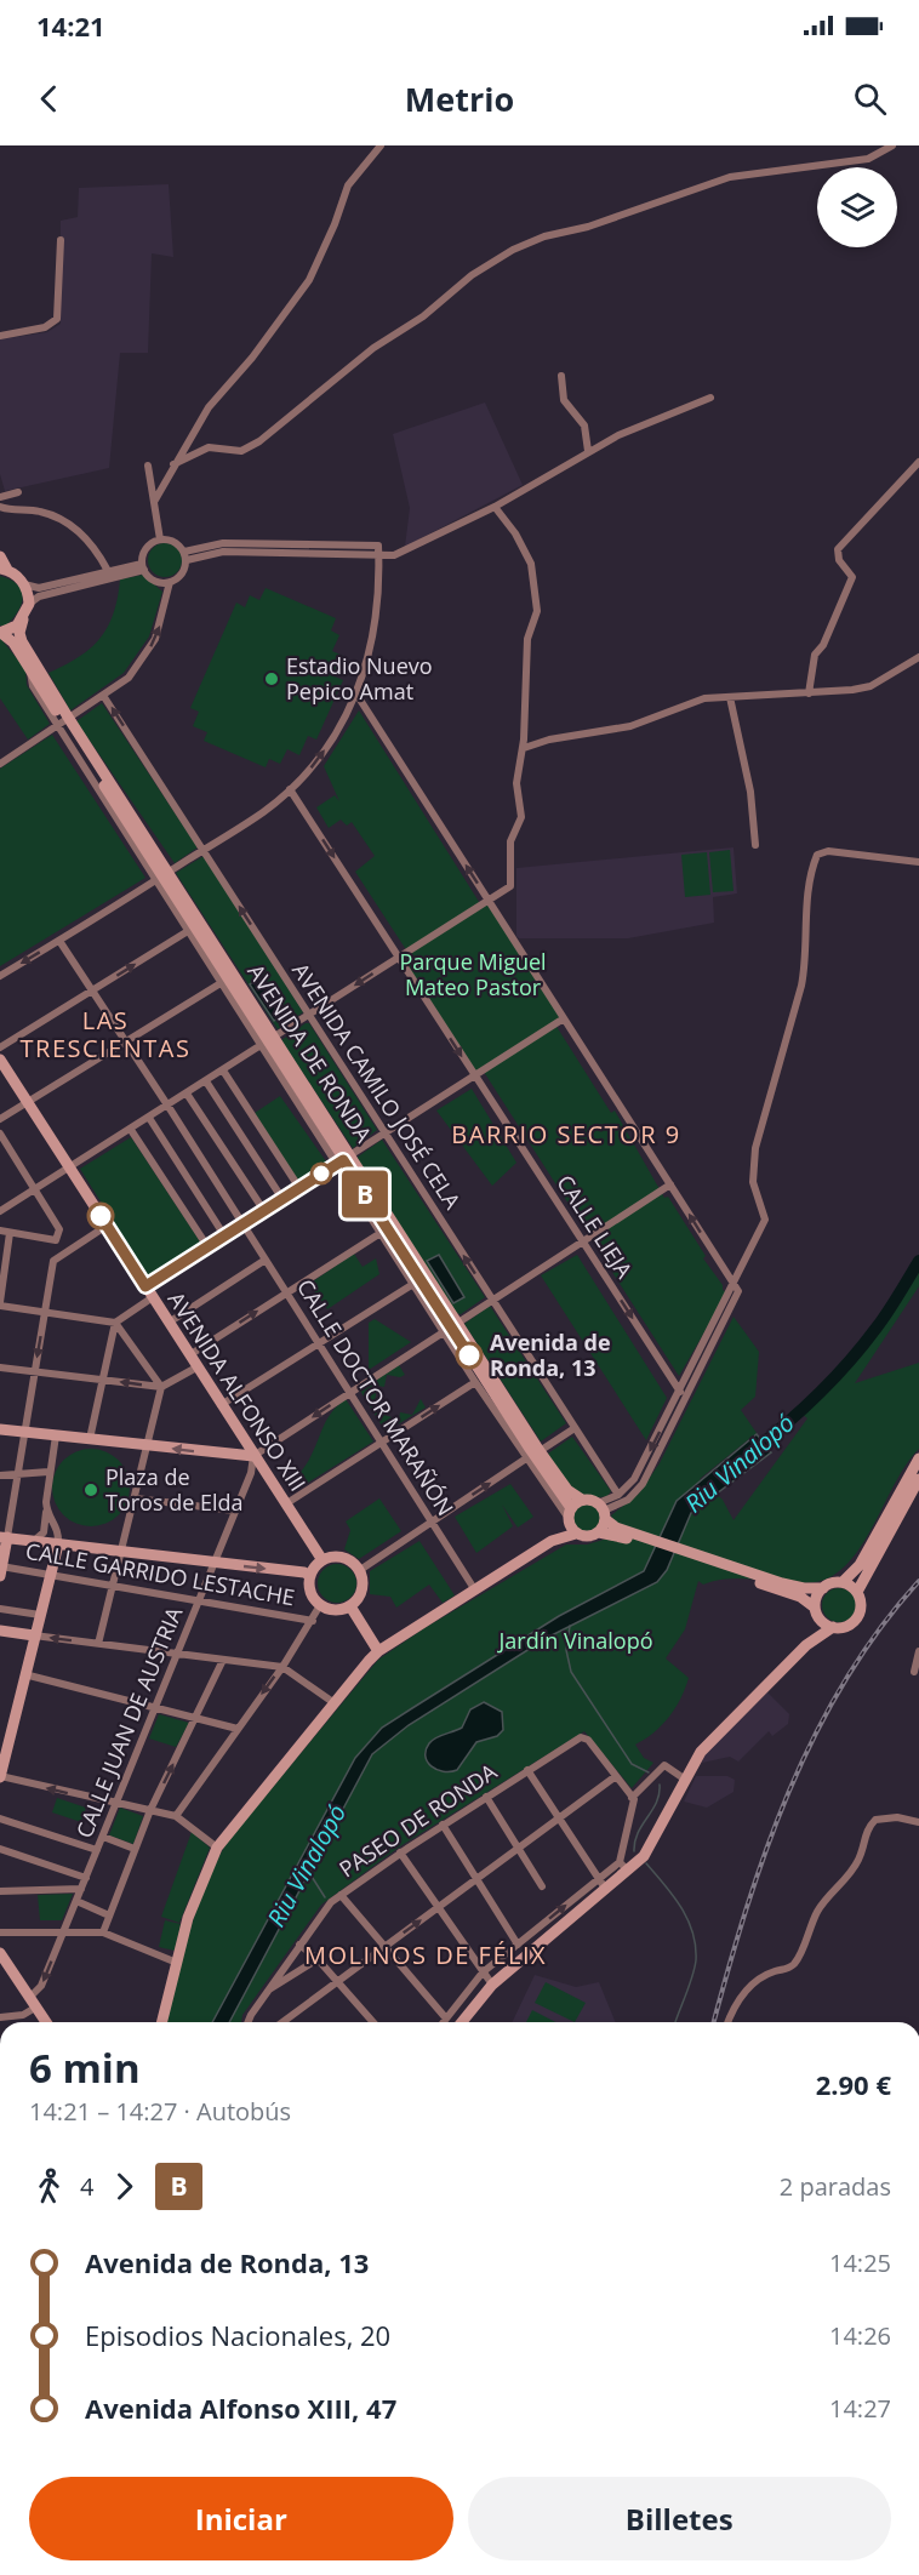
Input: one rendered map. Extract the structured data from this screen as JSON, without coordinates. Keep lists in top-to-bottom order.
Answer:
{
  "streets": {
    "street": [
      "AVENIDA DE RONDA",
      "AVENIDA CAMILO JOSÉ CELA",
      "CALLE LIEJA",
      "AVENIDA ALFONSO XIII",
      "CALLE DOCTOR MARAÑÓN",
      "CALLE GARRIDO LESTACHE",
      "CALLE JUAN DE AUSTRIA",
      "PASEO DE RONDA"
    ]
  },
  "crossings": [
    ["AVENIDA ALFONSO XIII", "CALLE JUAN DE AUSTRIA"],
    ["CALLE GARRIDO LESTACHE", "CALLE JUAN DE AUSTRIA"]
  ],
  "one_way": ["AVENIDA CAMILO JOSÉ CELA", "CALLE LIEJA"],
  "districts": ["LAS TRESCIENTAS", "BARRIO SECTOR 9", "MOLINOS DE FÉLIX"],
  "water": ["Riu Vinalopó"],
  "parks": ["Parque Miguel Mateo Pastor", "Jardín Vinalopó"],
  "places": ["Estadio Nuevo Pepico Amat", "Avenida de Ronda, 13", "Plaza de Toros de Elda"],
  "lines": ["bus line B"],
  "page": {
    "status": "14:21",
    "header": "Metrio",
    "on_map": "B",
    "heading": ["6 min", "14:21 – 14:27 · Autobús", "2.90 €"],
    "legs": ["4", "B", "2 paradas"],
    "list": [
      {
        "name": "Avenida de Ronda, 13",
        "value": "14:25"
      },
      {
        "name": "Episodios Nacionales, 20",
        "value": "14:26"
      },
      {
        "name": "Avenida Alfonso XIII, 47",
        "value": "14:27"
      }
    ],
    "buttons": ["Iniciar", "Billetes"]
  }
}
